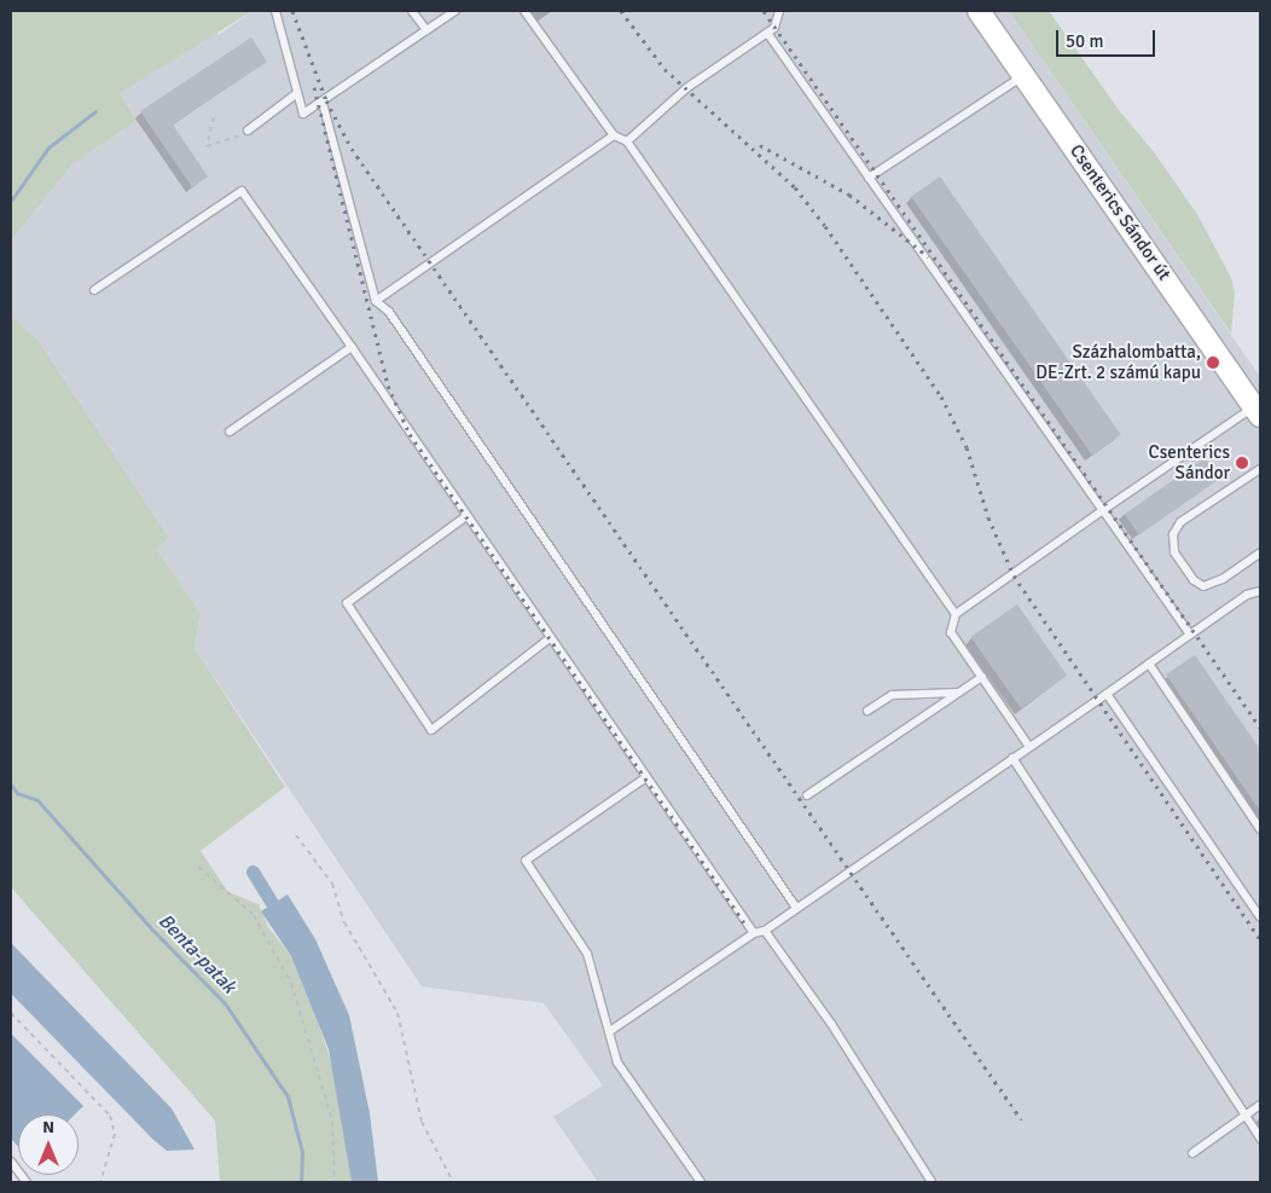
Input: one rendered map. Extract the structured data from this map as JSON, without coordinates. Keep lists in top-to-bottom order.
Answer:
{
  "streets": {
    "street": ["Csenterics Sándor út"]
  },
  "water": ["Benta-patak"],
  "places": ["Százhalombatta, DE-Zrt. 2 számú kapu", "Csenterics Sándor"],
  "scale_bar": "50 m",
  "north": "top"
}
